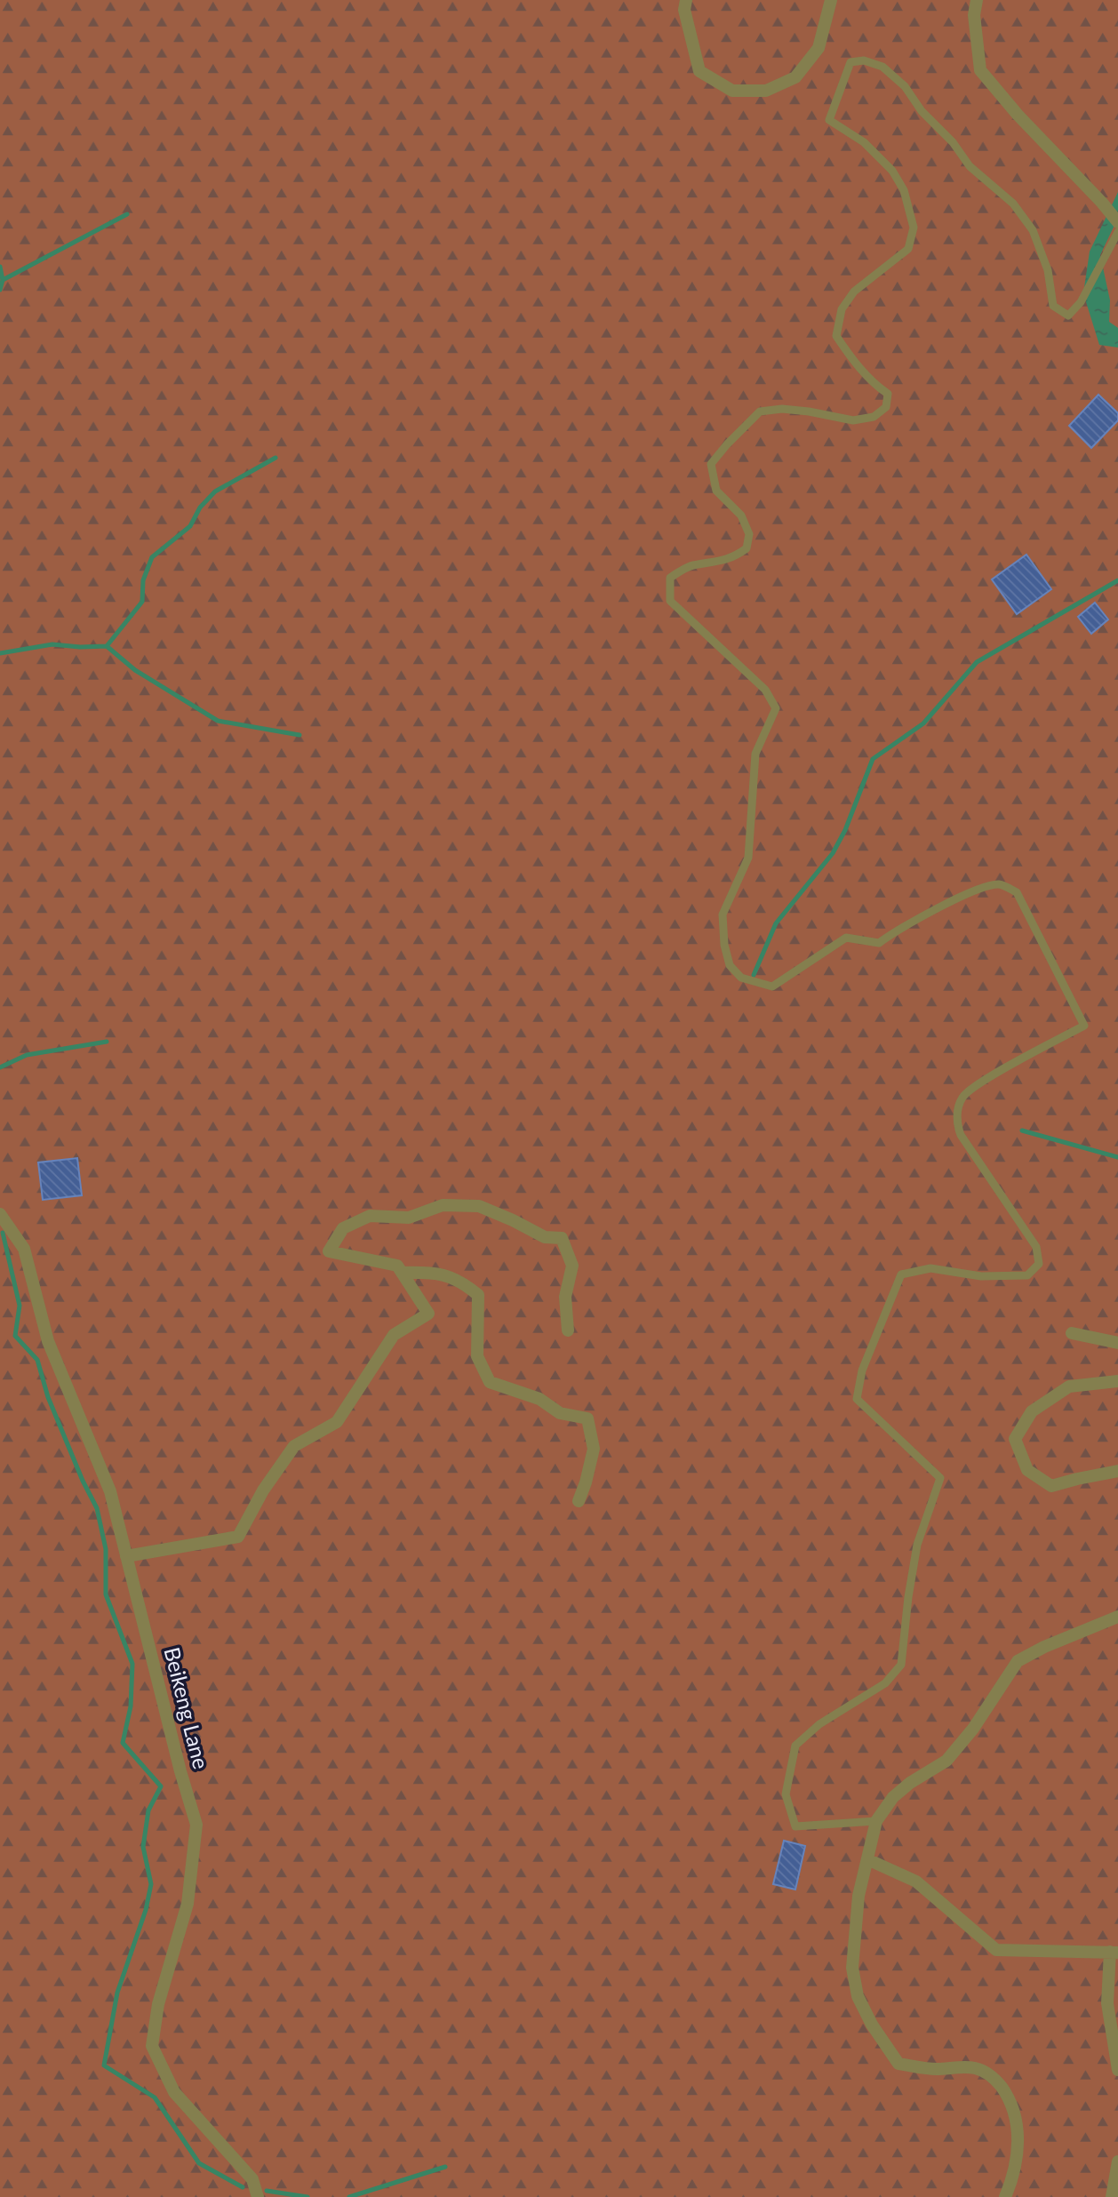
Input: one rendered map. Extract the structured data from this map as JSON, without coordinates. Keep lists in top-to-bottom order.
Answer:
{
  "streets": {
    "street": ["Beikeng Lane"]
  }
}
